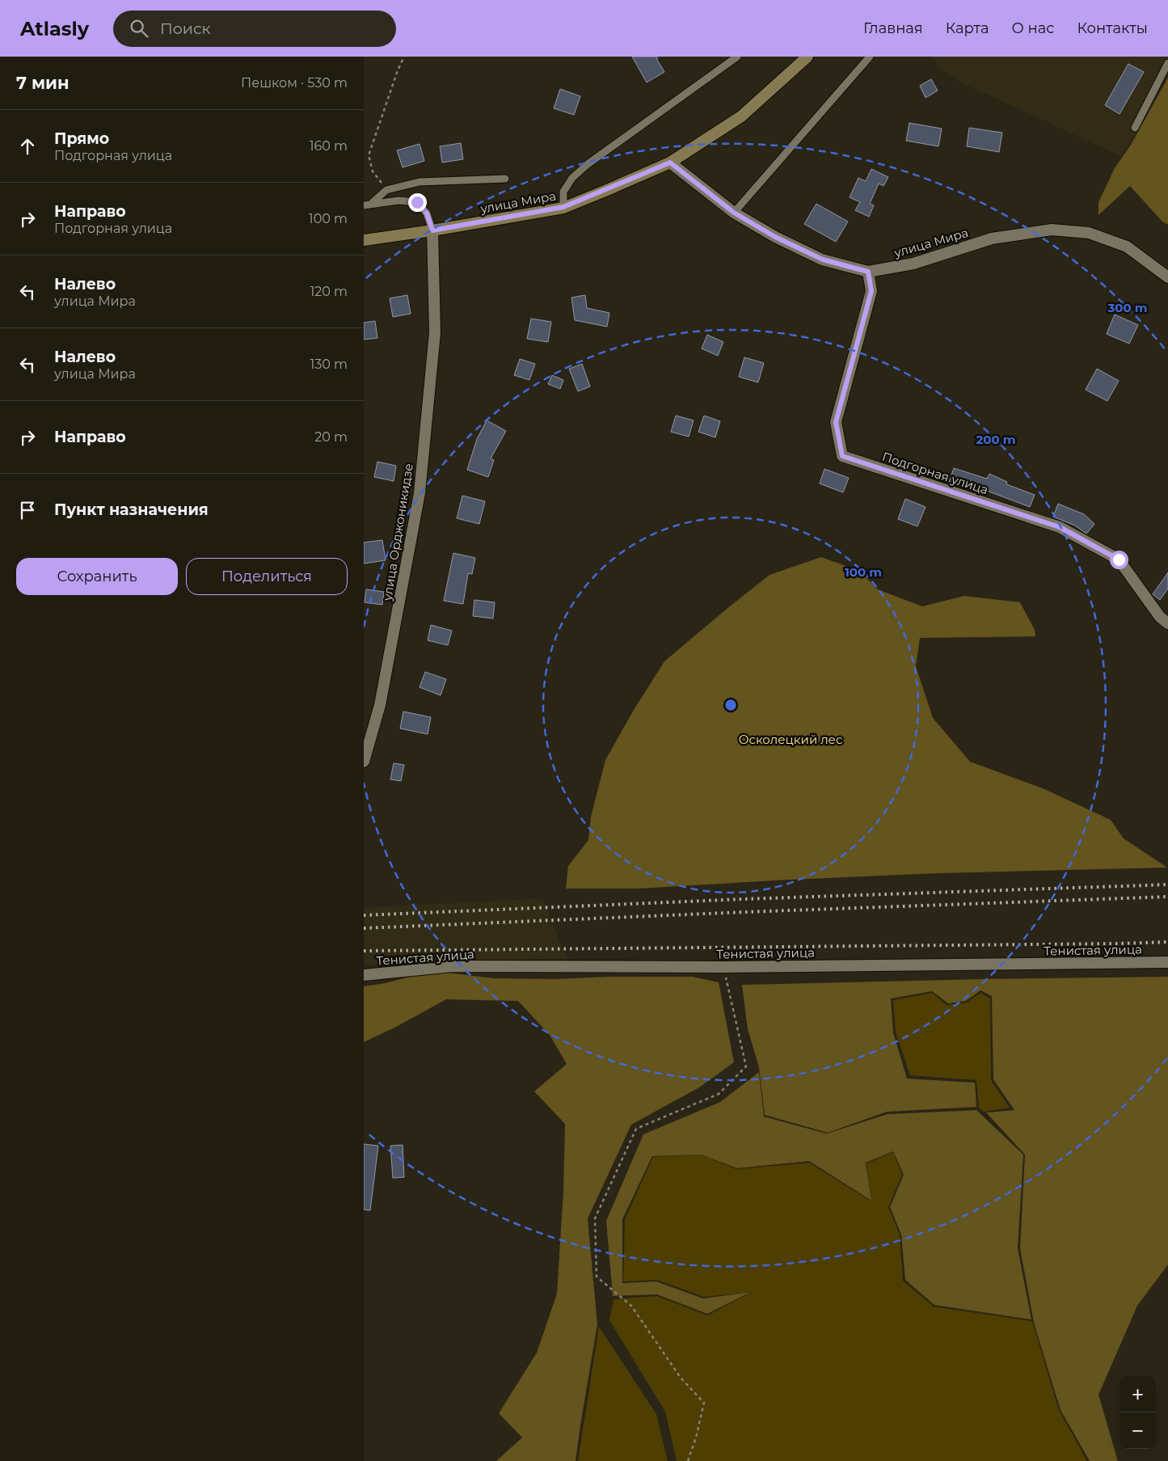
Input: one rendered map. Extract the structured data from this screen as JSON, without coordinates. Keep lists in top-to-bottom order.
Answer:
{
  "streets": {
    "main road": ["улица Мира"],
    "street": ["Подгорная улица", "улица Орджоникидзе", "Тенистая улица"]
  },
  "crossings": [
    ["улица Мира", "Подгорная улица"],
    ["улица Мира", "улица Орджоникидзе"]
  ],
  "parks": ["Осколецкий лес"],
  "page": {
    "header": "Atlasly",
    "search": "Поиск",
    "nav": [
      "Главная",
      "Карта",
      "О нас",
      "Контакты"
    ],
    "heading": ["7 мин", "Пешком · 530 m"],
    "list": [
      ["Прямо", "Подгорная улица", "160 m"],
      ["Направо", "Подгорная улица", "100 m"],
      ["Налево", "улица Мира", "120 m"],
      ["Налево", "улица Мира", "130 m"],
      ["Направо", "20 m"],
      "Пункт назначения"
    ],
    "buttons": ["Сохранить", "Поделиться"],
    "map_buttons": ["+", "−"]
  },
  "rings": ["300 m", "200 m", "100 m"]
}
